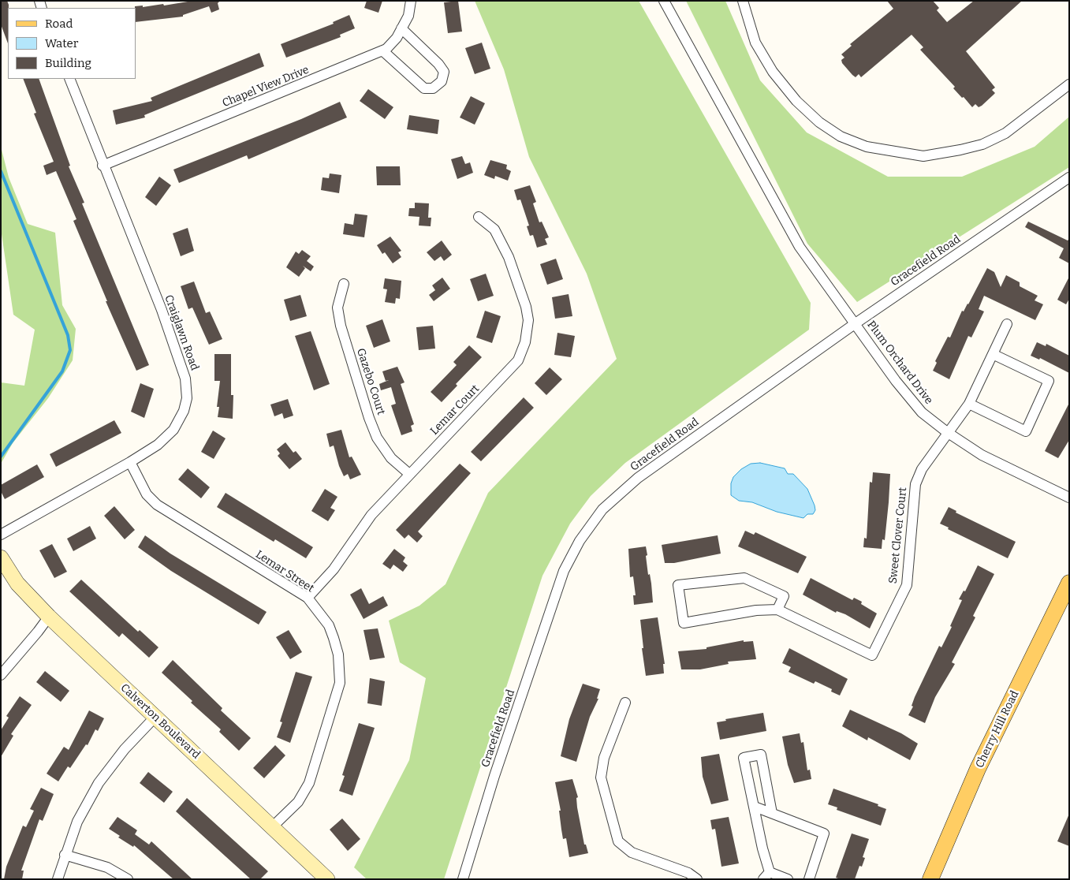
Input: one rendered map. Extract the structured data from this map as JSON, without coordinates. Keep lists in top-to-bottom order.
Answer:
{
  "streets": {
    "main road": ["Cherry Hill Road"],
    "street": [
      "Chapel View Drive",
      "Gracefield Road",
      "Craiglawn Road",
      "Plum Orchard Drive",
      "Gazebo Court",
      "Lemar Court",
      "Sweet Clover Court",
      "Lemar Street",
      "Calverton Boulevard"
    ]
  },
  "crossings": [
    ["Chapel View Drive", "Craiglawn Road"],
    ["Gracefield Road", "Plum Orchard Drive"],
    ["Craiglawn Road", "Lemar Street"],
    ["Plum Orchard Drive", "Sweet Clover Court"],
    ["Gazebo Court", "Lemar Court"],
    ["Lemar Court", "Lemar Street"],
    ["Lemar Street", "Calverton Boulevard"]
  ],
  "legend": ["Road", "Water", "Building"]
}
